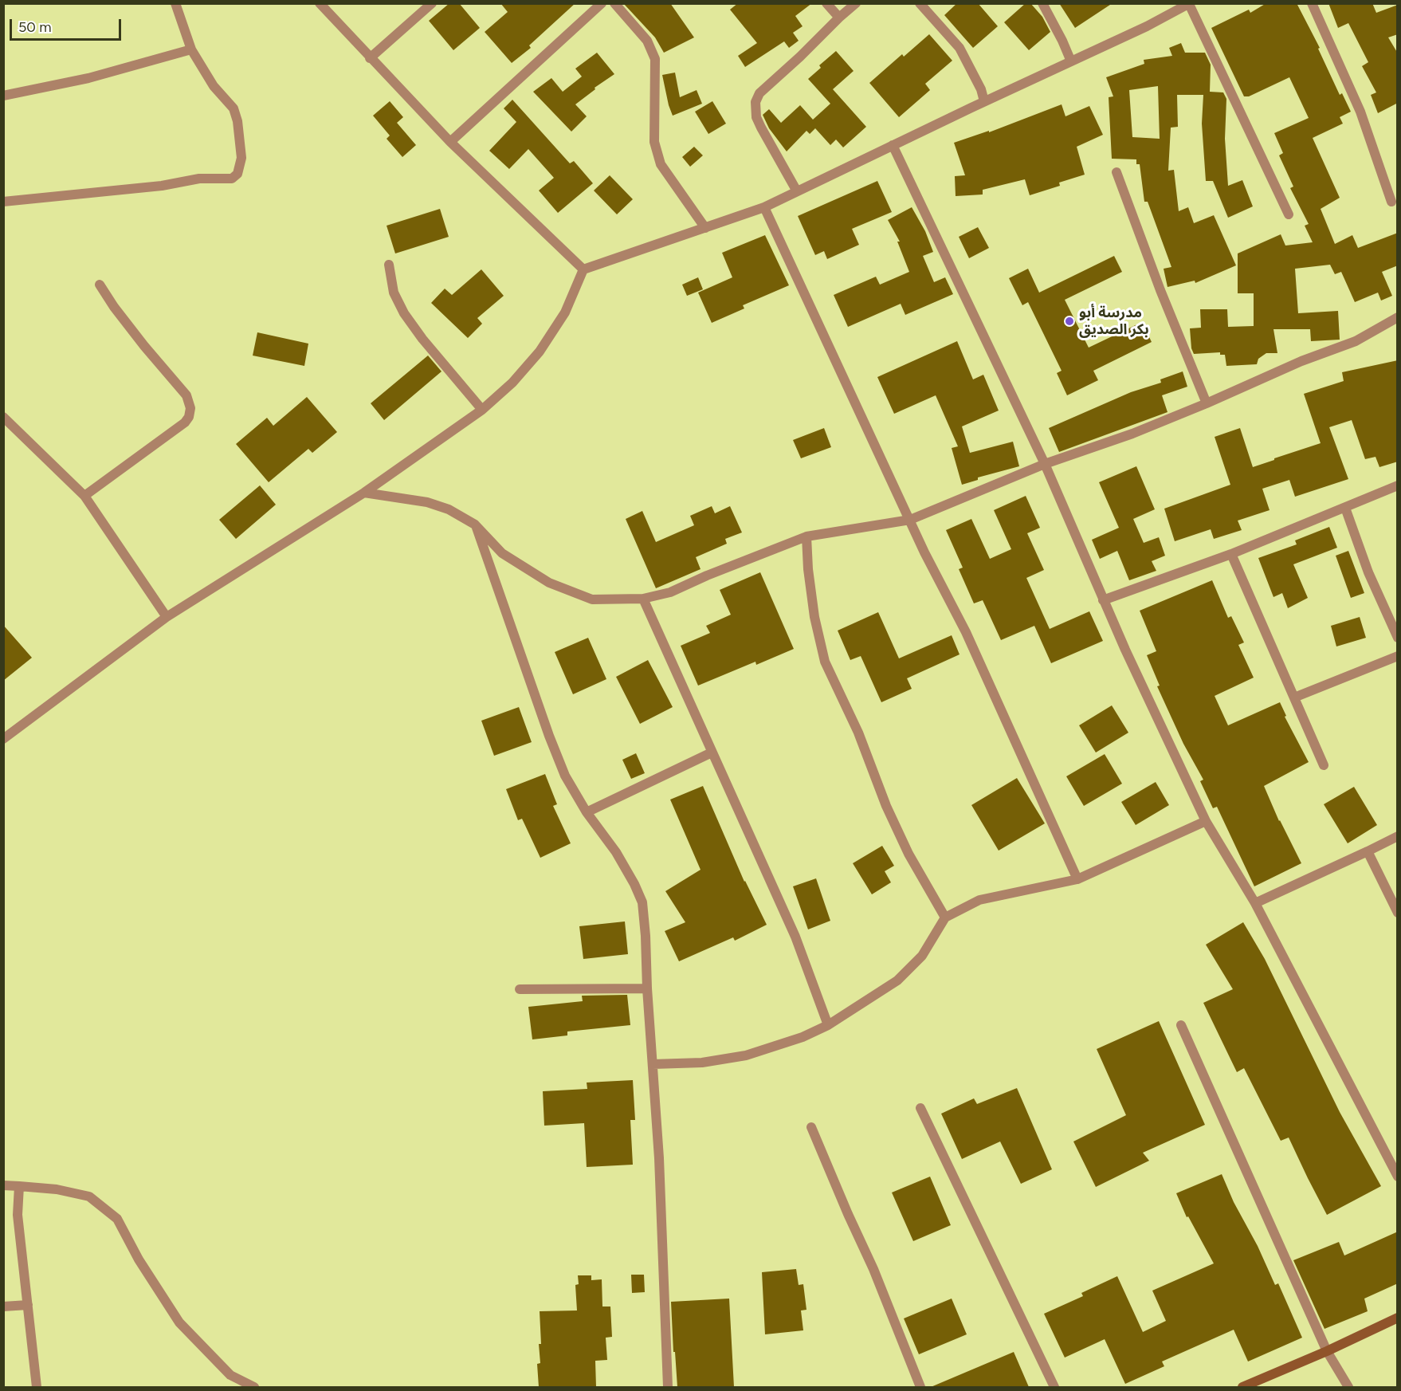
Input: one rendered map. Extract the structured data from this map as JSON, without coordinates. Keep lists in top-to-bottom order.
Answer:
{
  "places": ["مدرسة أبو بكر الصديق"],
  "scale_bar": "50 m"
}
